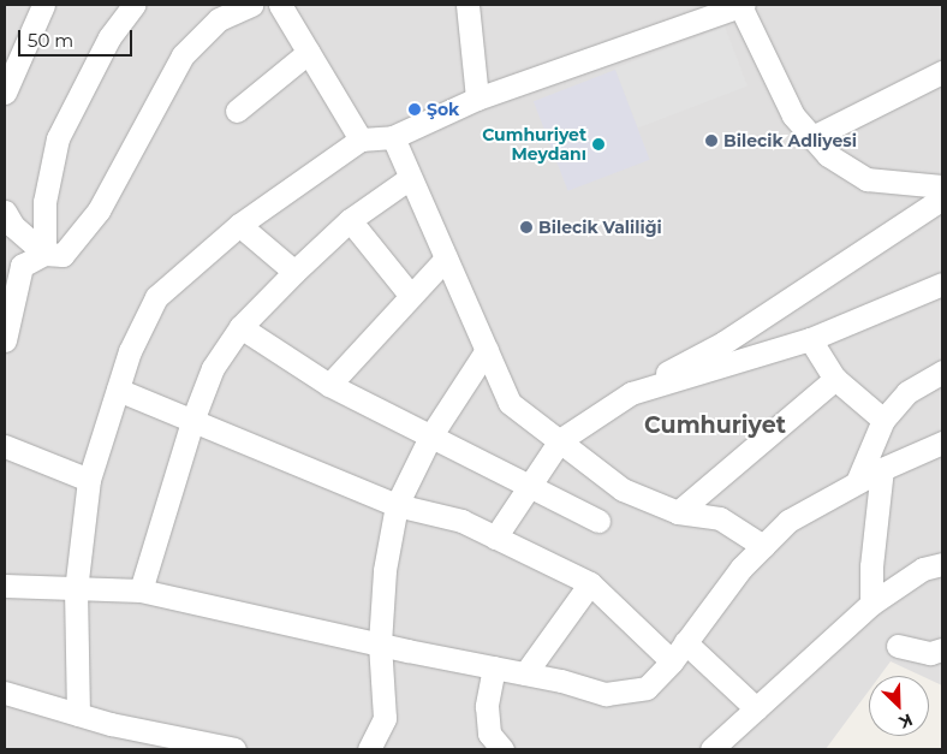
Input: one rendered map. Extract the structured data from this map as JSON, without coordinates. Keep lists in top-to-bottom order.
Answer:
{
  "districts": ["Cumhuriyet"],
  "places": [
    "Şok",
    "Bilecik Adliyesi",
    "Cumhuriyet Meydanı",
    "Bilecik Valiliği"
  ],
  "scale_bar": "50 m",
  "north": "bottom right"
}
